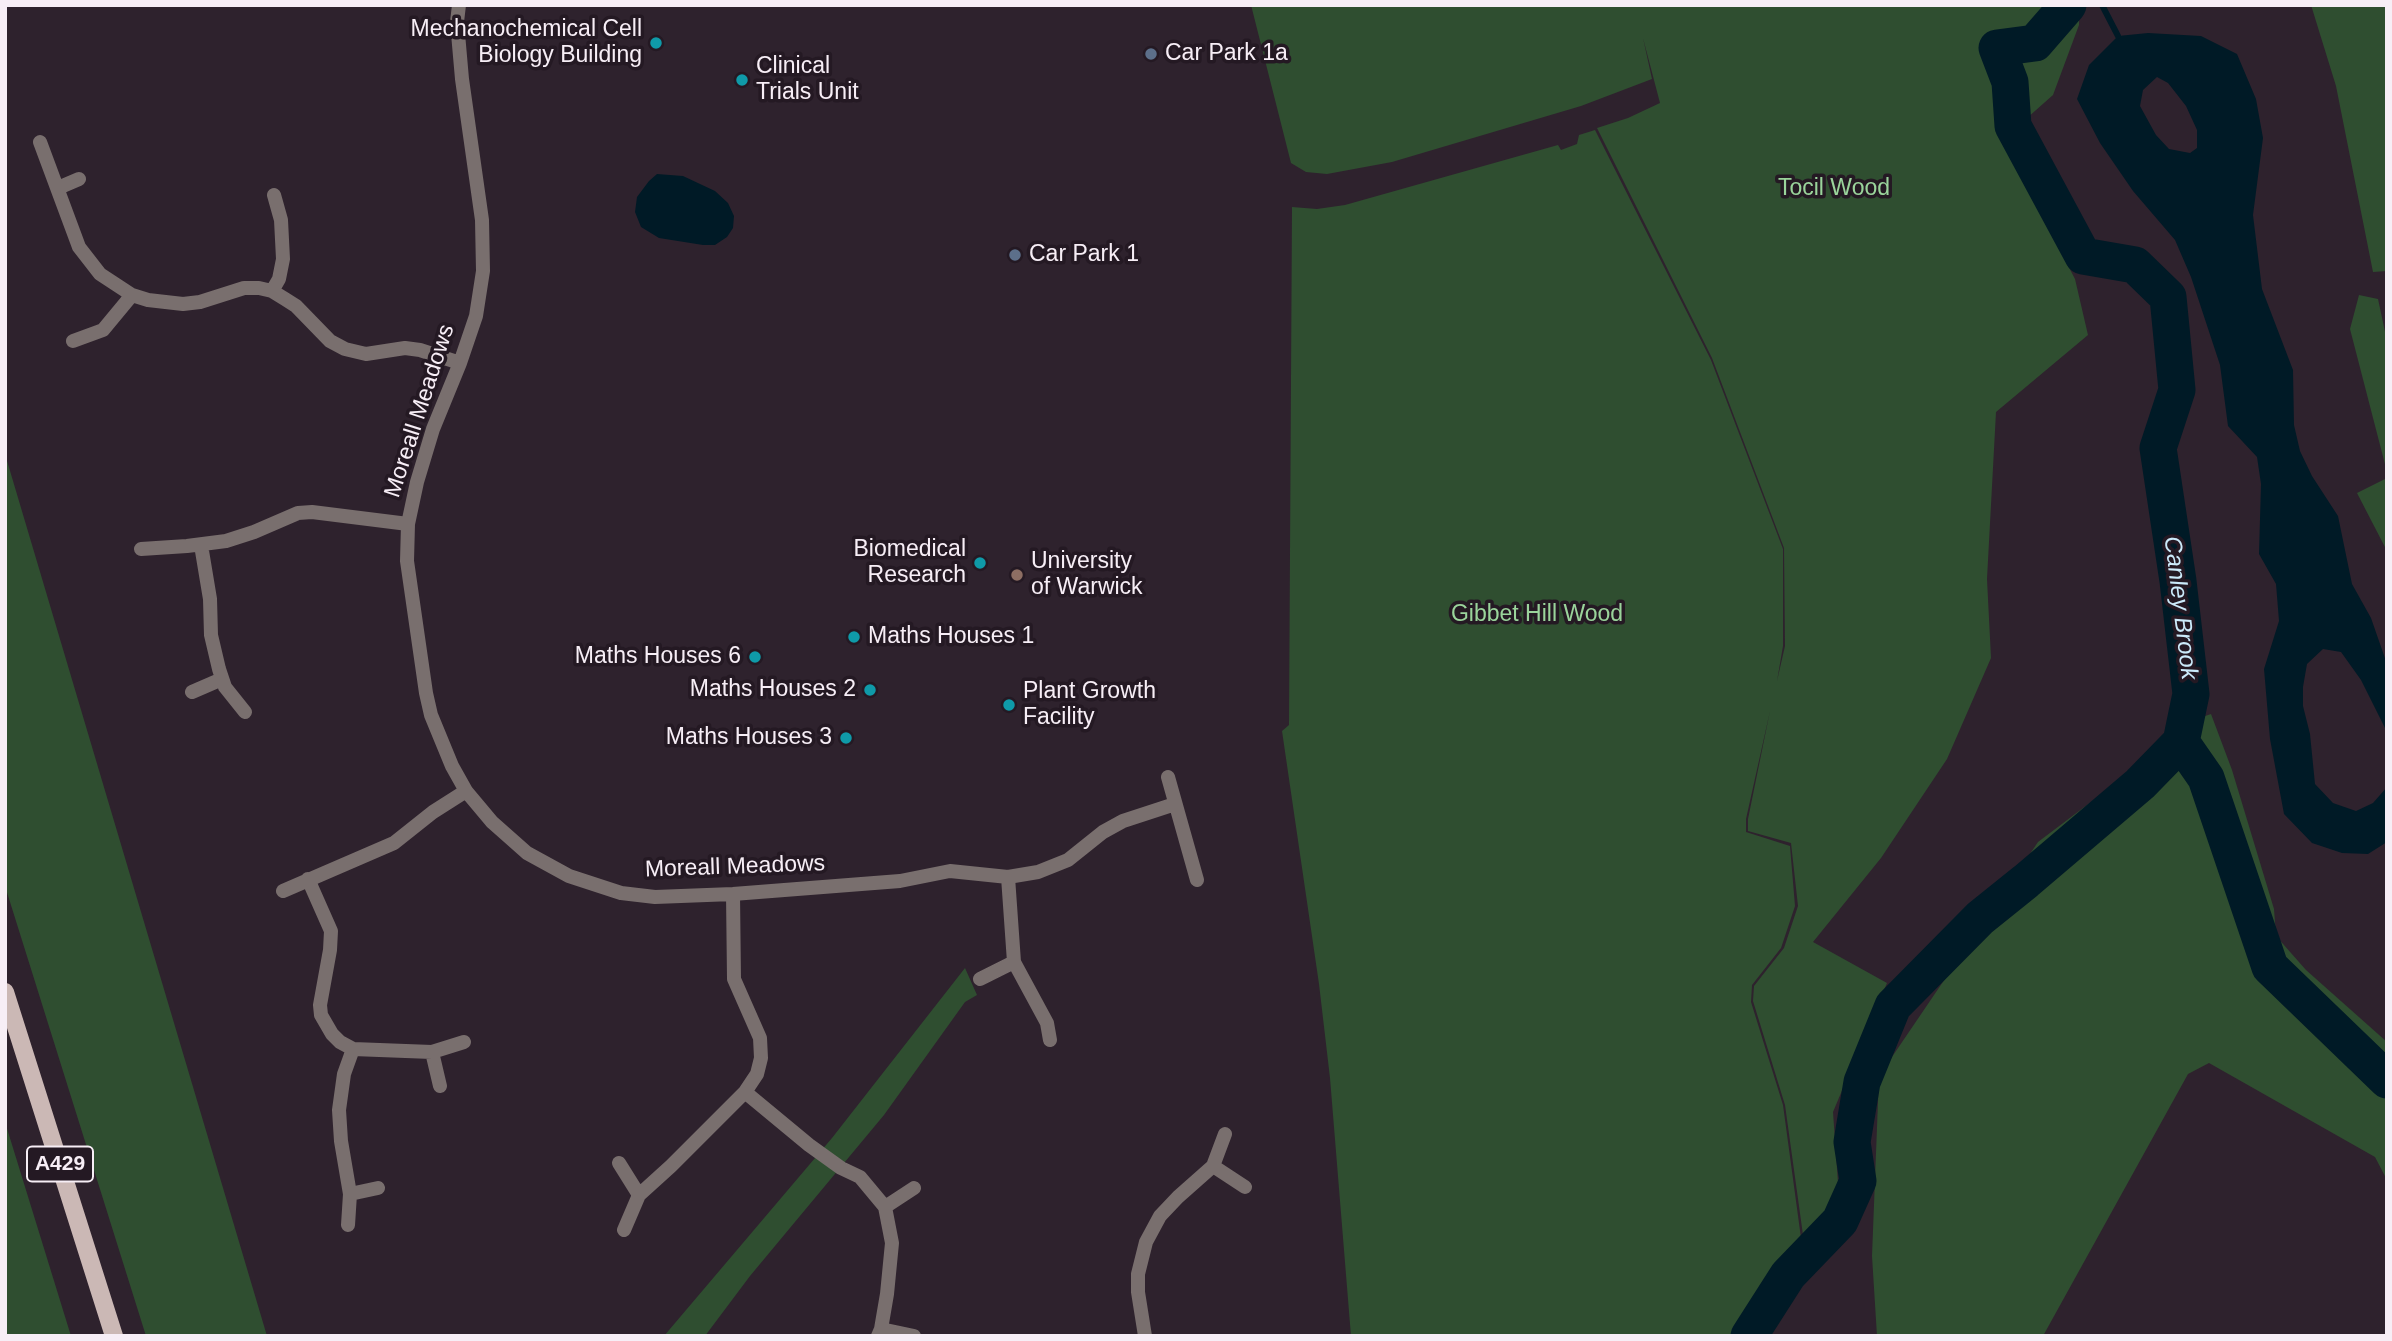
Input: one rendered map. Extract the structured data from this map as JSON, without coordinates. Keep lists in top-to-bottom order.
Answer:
{
  "streets": {
    "main road": ["A429"],
    "street": ["Moreall Meadows"]
  },
  "water": ["Canley Brook"],
  "parks": ["Tocil Wood", "Gibbet Hill Wood"],
  "places": [
    "Mechanochemical Cell Biology Building",
    "Car Park 1a",
    "Clinical Trials Unit",
    "Car Park 1",
    "Biomedical Research",
    "University of Warwick",
    "Maths Houses 1",
    "Maths Houses 6",
    "Maths Houses 2",
    "Plant Growth Facility",
    "Maths Houses 3"
  ]
}
